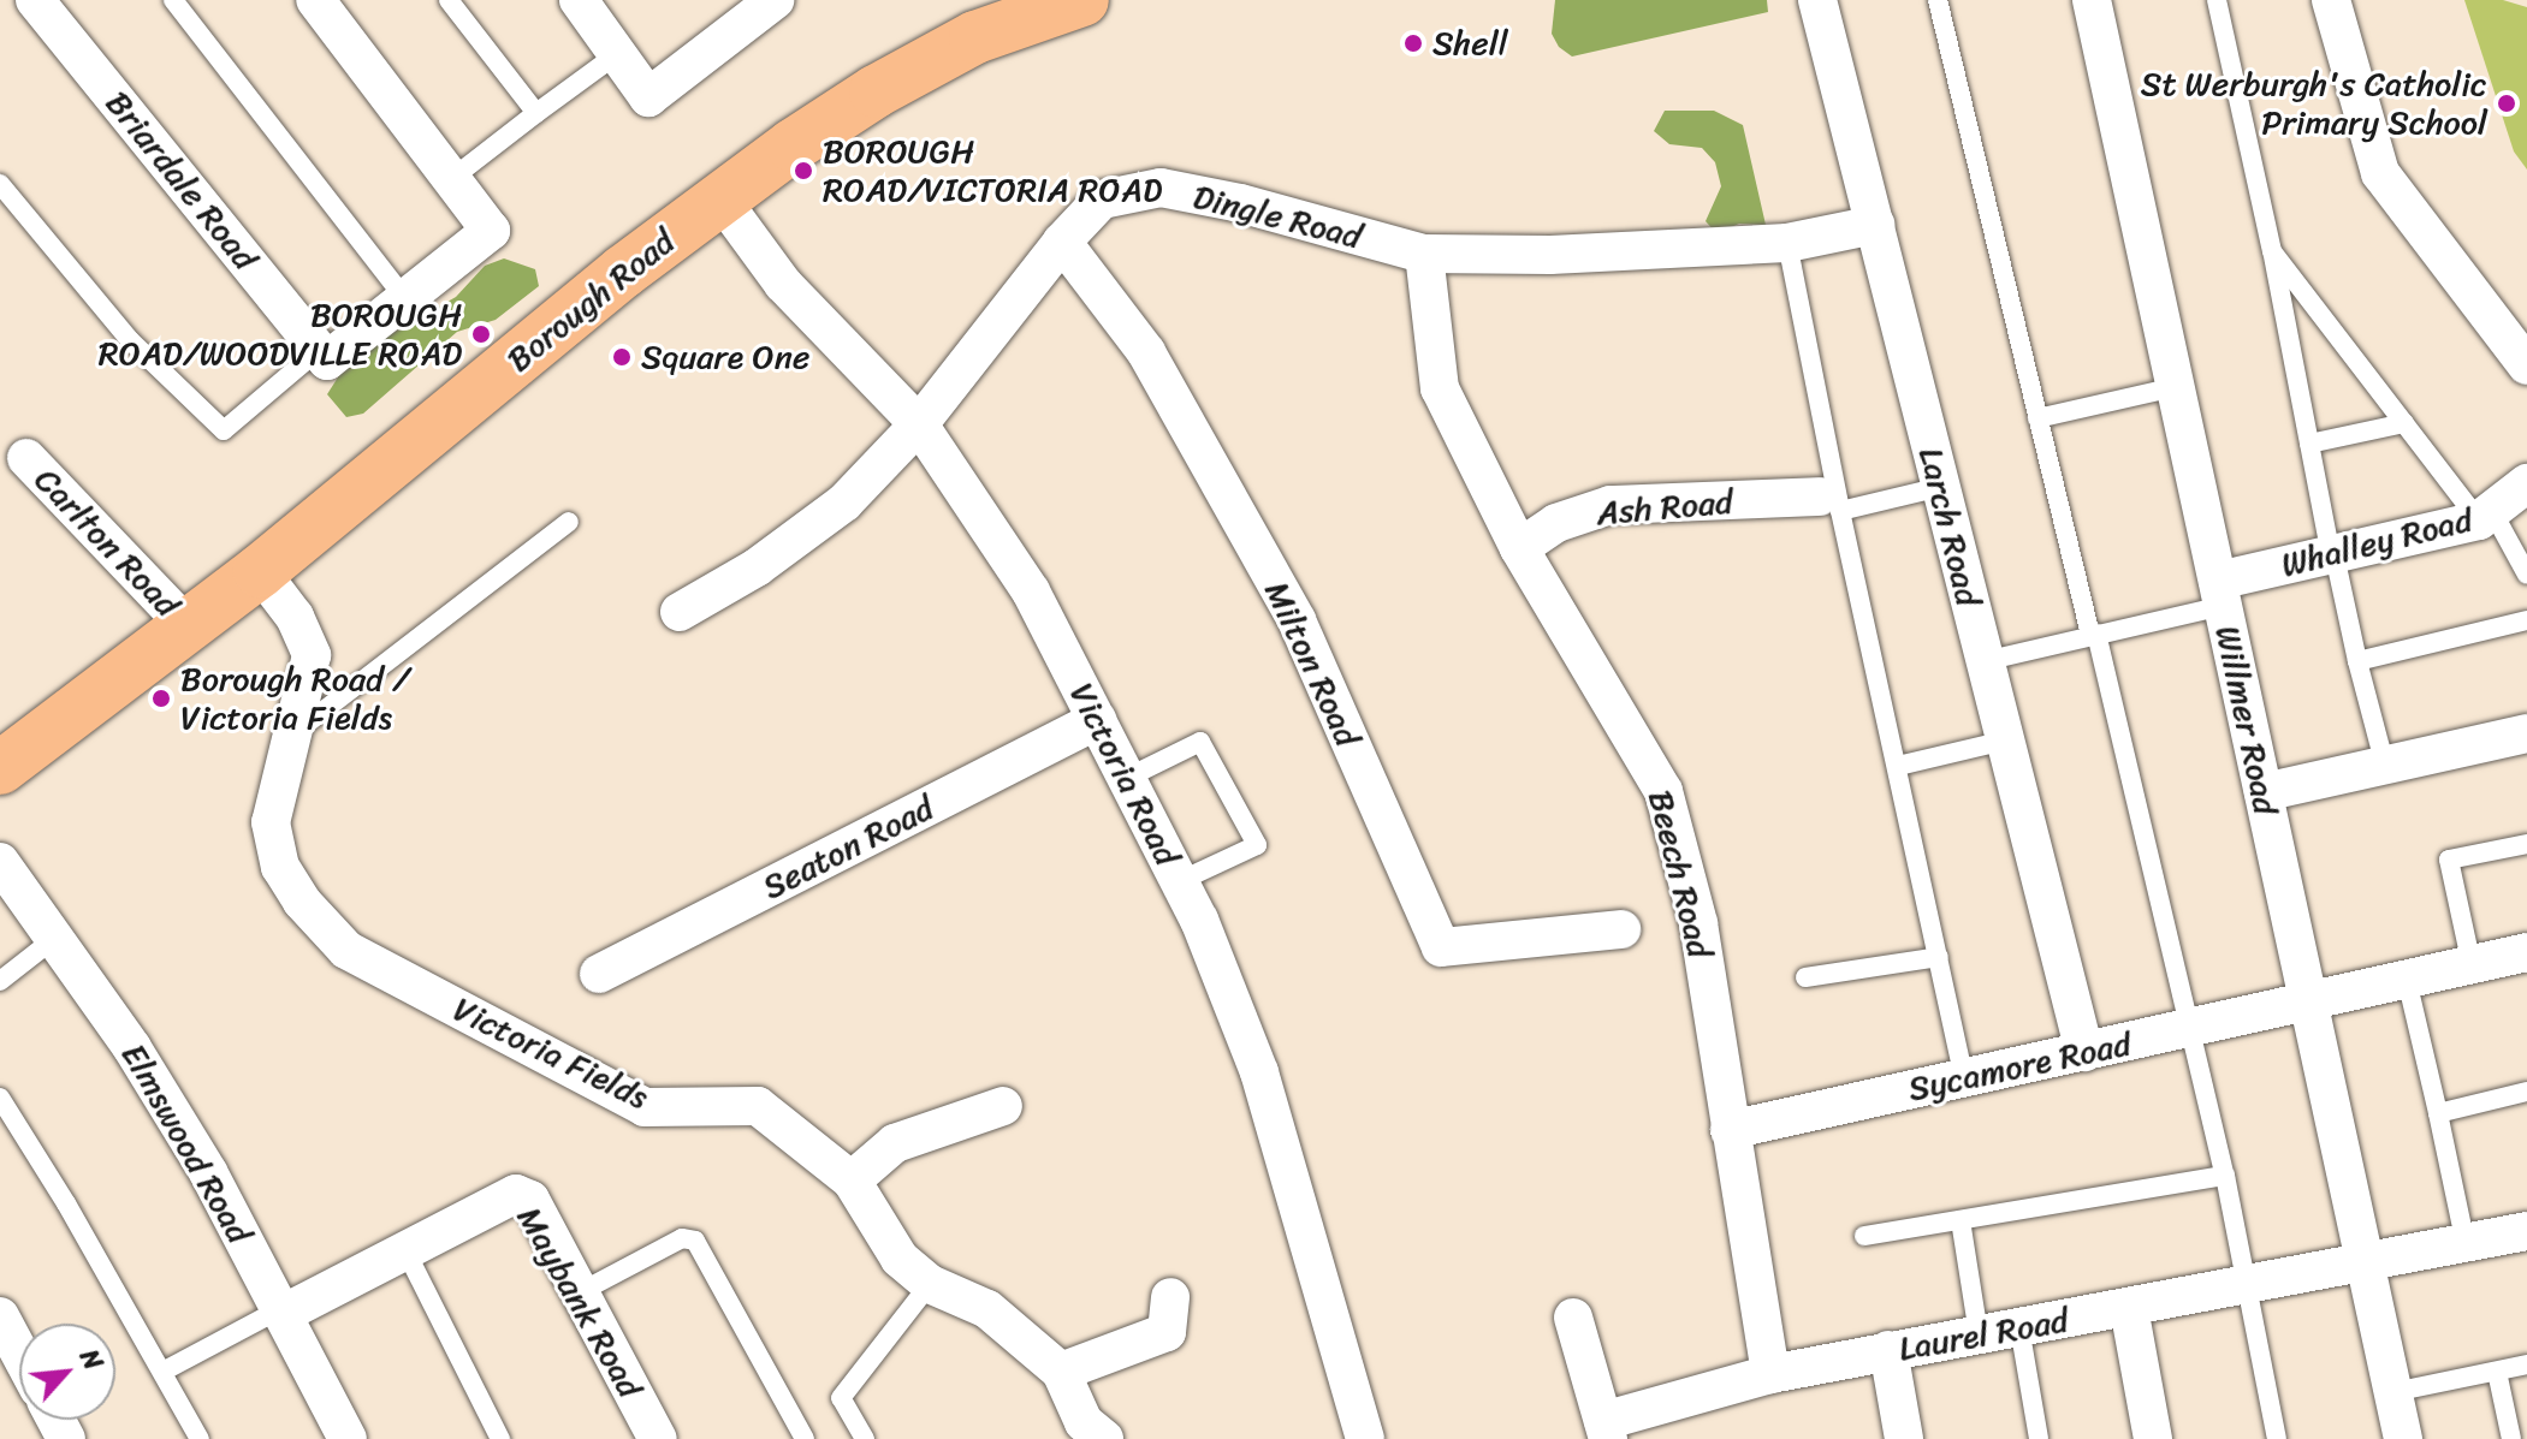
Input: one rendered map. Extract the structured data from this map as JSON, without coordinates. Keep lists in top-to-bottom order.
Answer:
{
  "streets": {
    "highway": ["Borough Road"],
    "street": [
      "Briardale Road",
      "Dingle Road",
      "Ash Road",
      "Larch Road",
      "Carlton Road",
      "Whalley Road",
      "Milton Road",
      "Willmer Road",
      "Victoria Road",
      "Seaton Road",
      "Beech Road",
      "Victoria Fields",
      "Sycamore Road",
      "Elmswood Road",
      "Maybank Road",
      "Laurel Road"
    ]
  },
  "crossings": [
    ["Dingle Road", "Larch Road"],
    ["Dingle Road", "Milton Road"],
    ["Dingle Road", "Victoria Road"],
    ["Dingle Road", "Beech Road"],
    ["Borough Road", "Carlton Road"],
    ["Borough Road", "Victoria Road"],
    ["Borough Road", "Victoria Fields"],
    ["Ash Road", "Beech Road"],
    ["Larch Road", "Sycamore Road"],
    ["Whalley Road", "Willmer Road"],
    ["Willmer Road", "Sycamore Road"],
    ["Willmer Road", "Laurel Road"],
    ["Victoria Road", "Seaton Road"],
    ["Beech Road", "Sycamore Road"],
    ["Beech Road", "Laurel Road"],
    ["Elmswood Road", "Maybank Road"]
  ],
  "places": [
    "Shell",
    "St Werburgh's Catholic Primary School",
    "BOROUGH ROAD/VICTORIA ROAD",
    "BOROUGH ROAD/WOODVILLE ROAD",
    "Square One",
    "Borough Road / Victoria Fields"
  ],
  "north": "top right"
}
